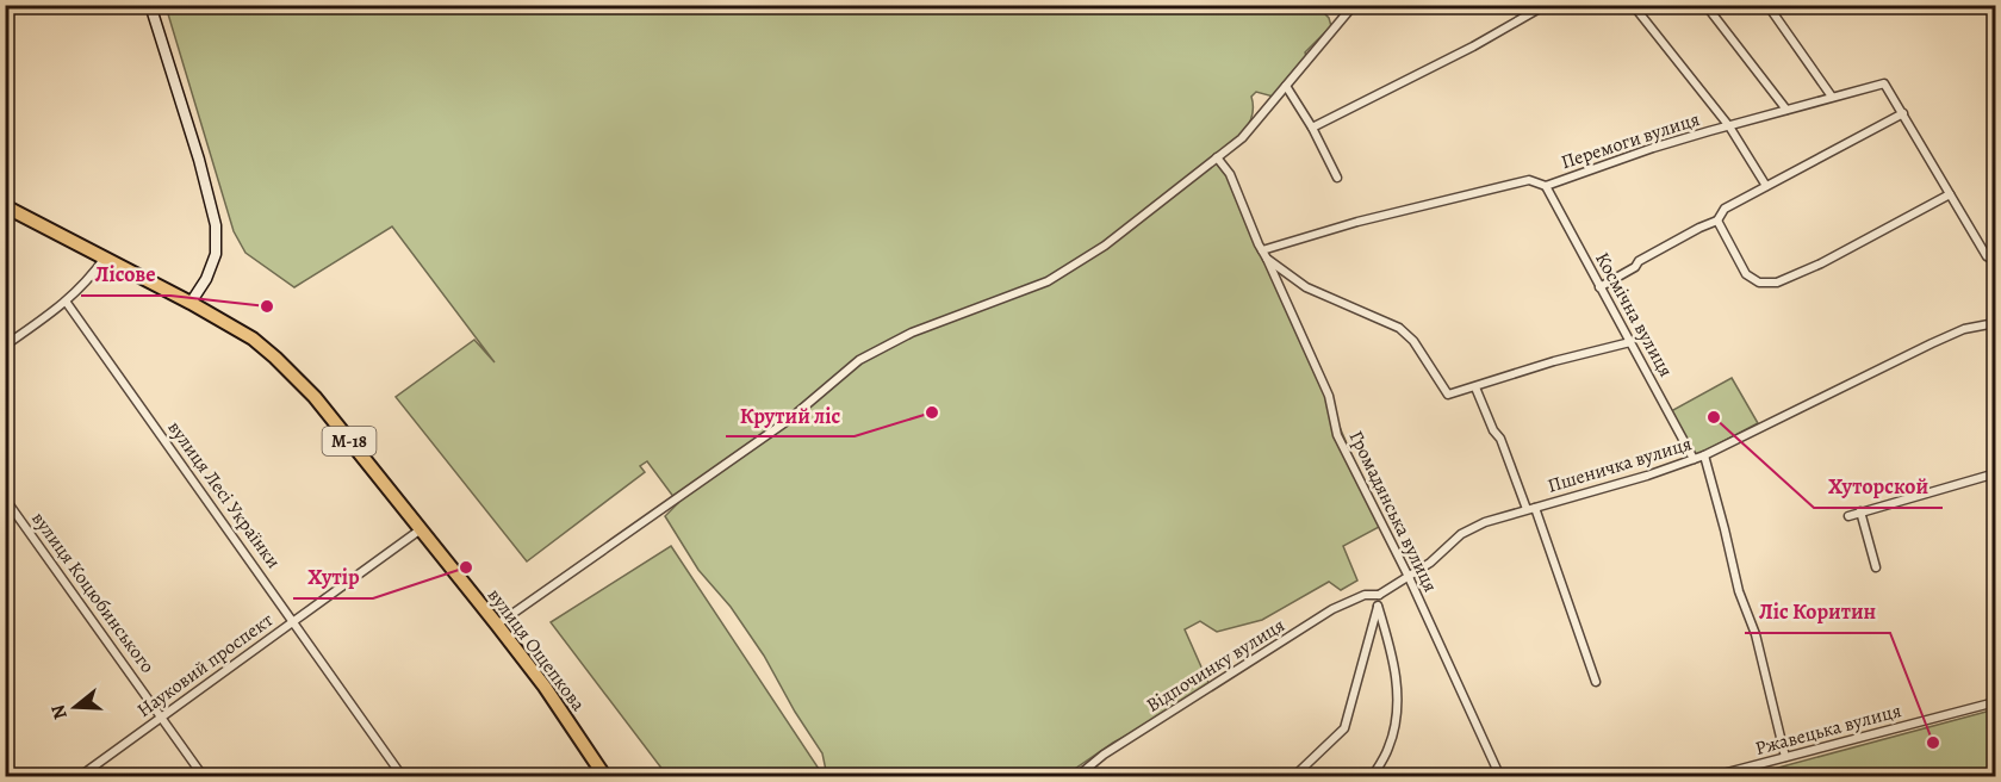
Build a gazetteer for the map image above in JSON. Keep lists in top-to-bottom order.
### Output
{
  "streets": {
    "highway": ["М-18", "вулиця Ощепкова"],
    "street": [
      "Перемоги вулиця",
      "Космічна вулиця",
      "Пшеничка вулиця",
      "вулиця Лесі Українки",
      "Громадянська вулиця",
      "вулиця Коцюбинського",
      "Науковий проспект",
      "Відпочинку вулиця",
      "Ржавецька вулиця"
    ]
  },
  "crossings": [
    ["Перемоги вулиця", "Космічна вулиця"],
    ["Перемоги вулиця", "Громадянська вулиця"],
    ["Космічна вулиця", "Пшеничка вулиця"],
    ["Пшеничка вулиця", "Громадянська вулиця"],
    ["Пшеничка вулиця", "Відпочинку вулиця"],
    ["вулиця Лесі Українки", "Науковий проспект"],
    ["вулиця Коцюбинського", "Науковий проспект"],
    ["вулиця Ощепкова", "Науковий проспект"]
  ],
  "places": [
    "Лісове",
    "Крутий ліс",
    "Хуторской",
    "Хутір",
    "Ліс Коритин"
  ],
  "north": "left"
}
